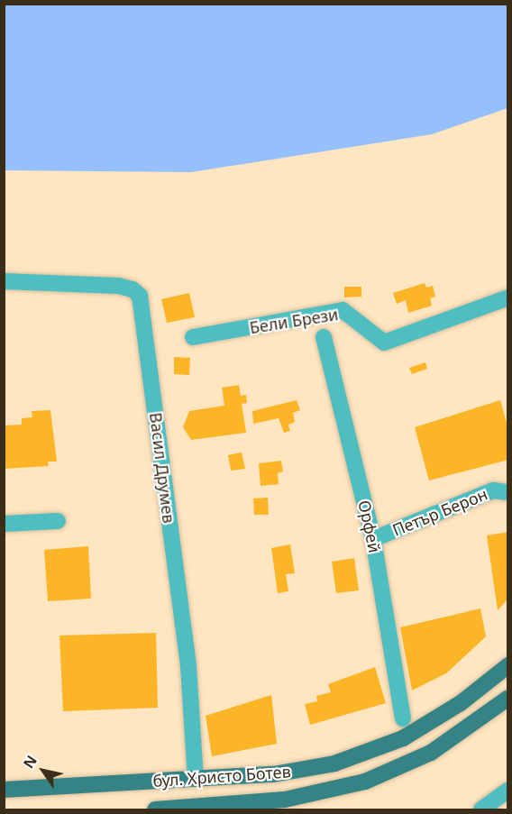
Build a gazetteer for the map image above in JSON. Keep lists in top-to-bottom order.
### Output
{
  "streets": {
    "main road": ["бул. Христо Ботев"],
    "street": [
      "Бели Брези",
      "Васил Друмев",
      "Петър Берон",
      "Орфей"
    ]
  },
  "crossings": [
    ["Васил Друмев", "бул. Христо Ботев"],
    ["Петър Берон", "Орфей"]
  ],
  "north": "top left"
}
